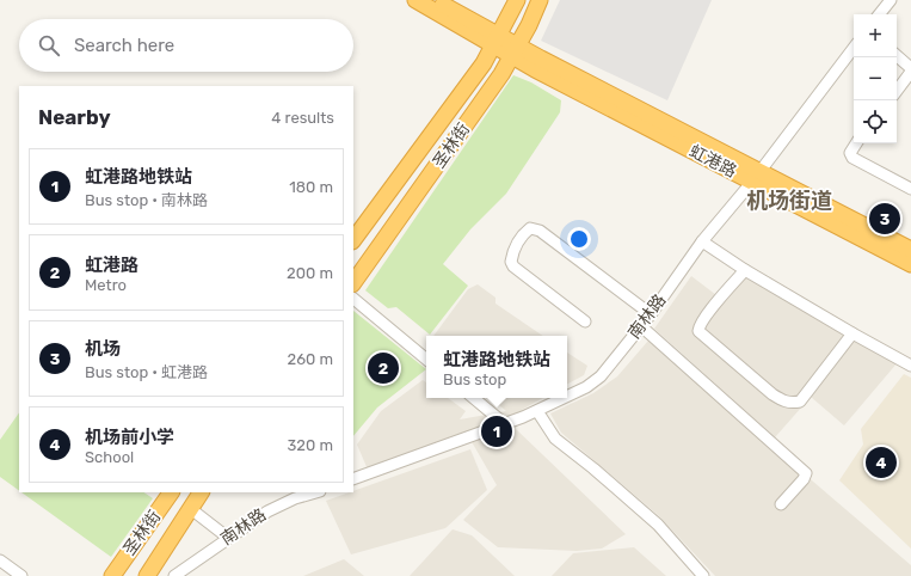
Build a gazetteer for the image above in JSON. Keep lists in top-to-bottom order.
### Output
{
  "streets": {
    "highway": ["圣林街", "虹港路"],
    "street": ["南林路"]
  },
  "crossings": [
    ["圣林街", "虹港路"],
    ["虹港路", "南林路"]
  ],
  "districts": ["机场街道"],
  "page": {
    "map_buttons": ["+", "−"],
    "search": "Search here",
    "heading": ["Nearby", "4 results"],
    "list": [
      {
        "mark": "1",
        "name": "虹港路地铁站",
        "note": "Bus stop · 南林路",
        "value": "180 m"
      },
      {
        "mark": "2",
        "name": "虹港路",
        "note": "Metro",
        "value": "200 m"
      },
      {
        "mark": "3",
        "name": "机场",
        "note": "Bus stop · 虹港路",
        "value": "260 m"
      },
      {
        "mark": "4",
        "name": "机场前小学",
        "note": "School",
        "value": "320 m"
      }
    ],
    "pins": [
      "3",
      "2",
      "1",
      "4"
    ],
    "popup": ["虹港路地铁站", "Bus stop"]
  }
}
